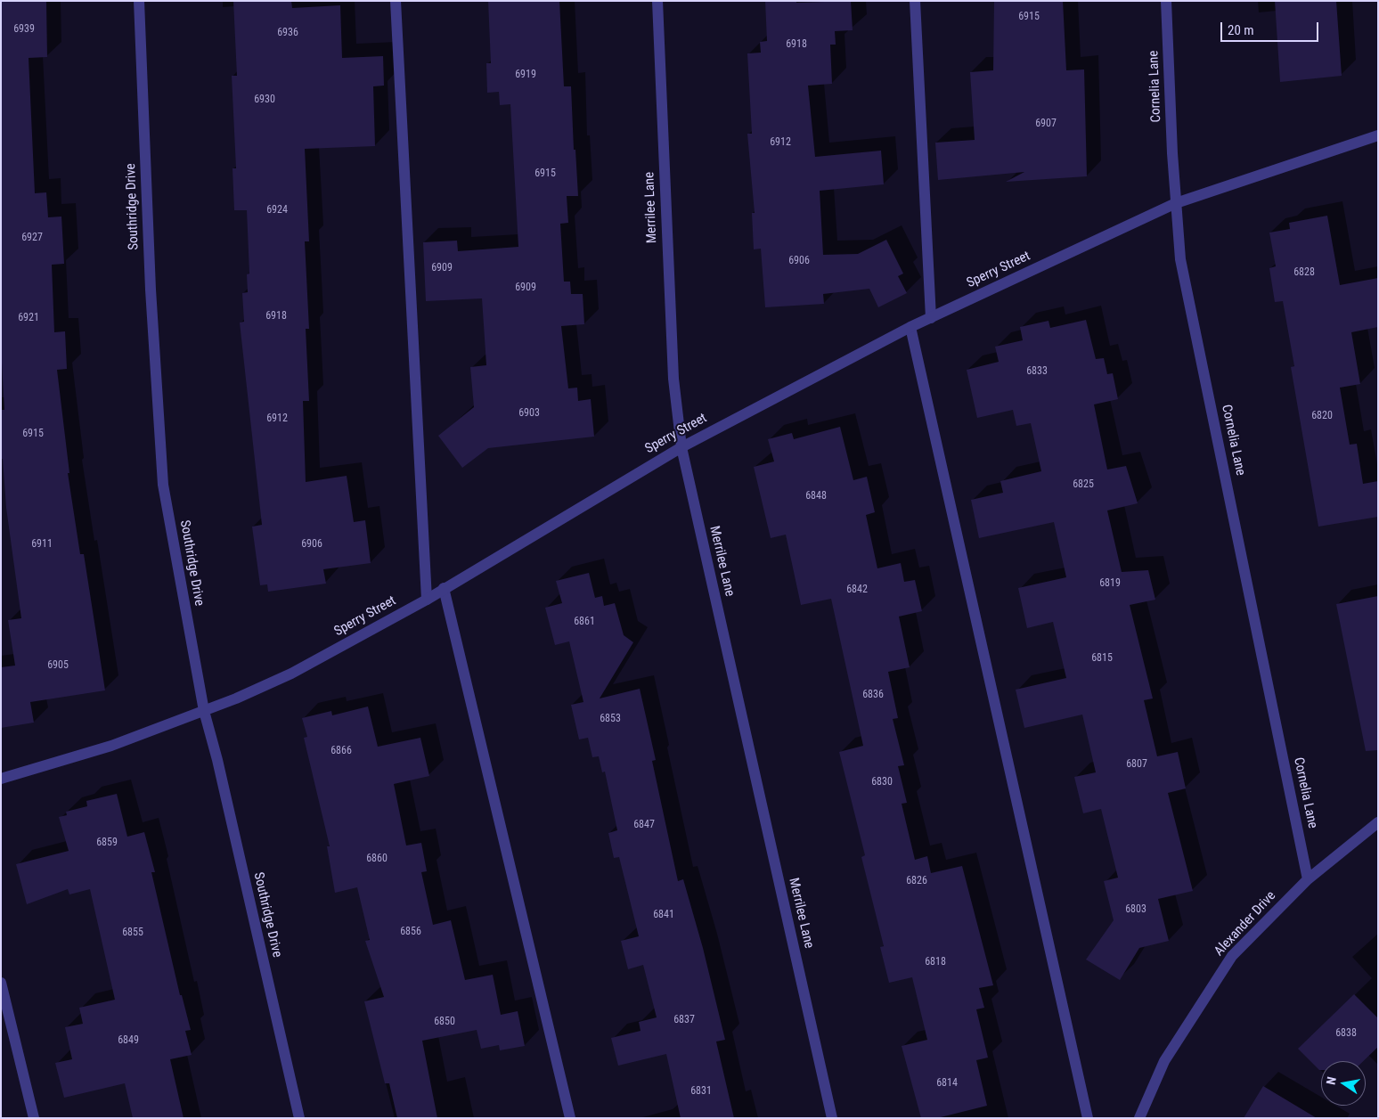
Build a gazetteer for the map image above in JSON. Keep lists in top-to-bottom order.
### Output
{
  "streets": {
    "street": [
      "Cornelia Lane",
      "Southridge Drive",
      "Merrilee Lane",
      "Sperry Street",
      "Alexander Drive"
    ]
  },
  "crossings": [
    ["Cornelia Lane", "Sperry Street"],
    ["Cornelia Lane", "Alexander Drive"],
    ["Southridge Drive", "Sperry Street"],
    ["Merrilee Lane", "Sperry Street"]
  ],
  "house_numbers": [
    "6915",
    "6939",
    "6936",
    "6918",
    "6919",
    "6930",
    "6907",
    "6912",
    "6915",
    "6924",
    "6927",
    "6906",
    "6909",
    "6828",
    "6909",
    "6918",
    "6921",
    "6833",
    "6903",
    "6820",
    "6912",
    "6915",
    "6825",
    "6848",
    "6911",
    "6906",
    "6819",
    "6842",
    "6861",
    "6815",
    "6905",
    "6836",
    "6853",
    "6866",
    "6807",
    "6830",
    "6847",
    "6859",
    "6860",
    "6826",
    "6803",
    "6841",
    "6856",
    "6855",
    "6818",
    "6837",
    "6850",
    "6838",
    "6849",
    "6814",
    "6831"
  ],
  "scale_bar": "20 m",
  "north": "left"
}
